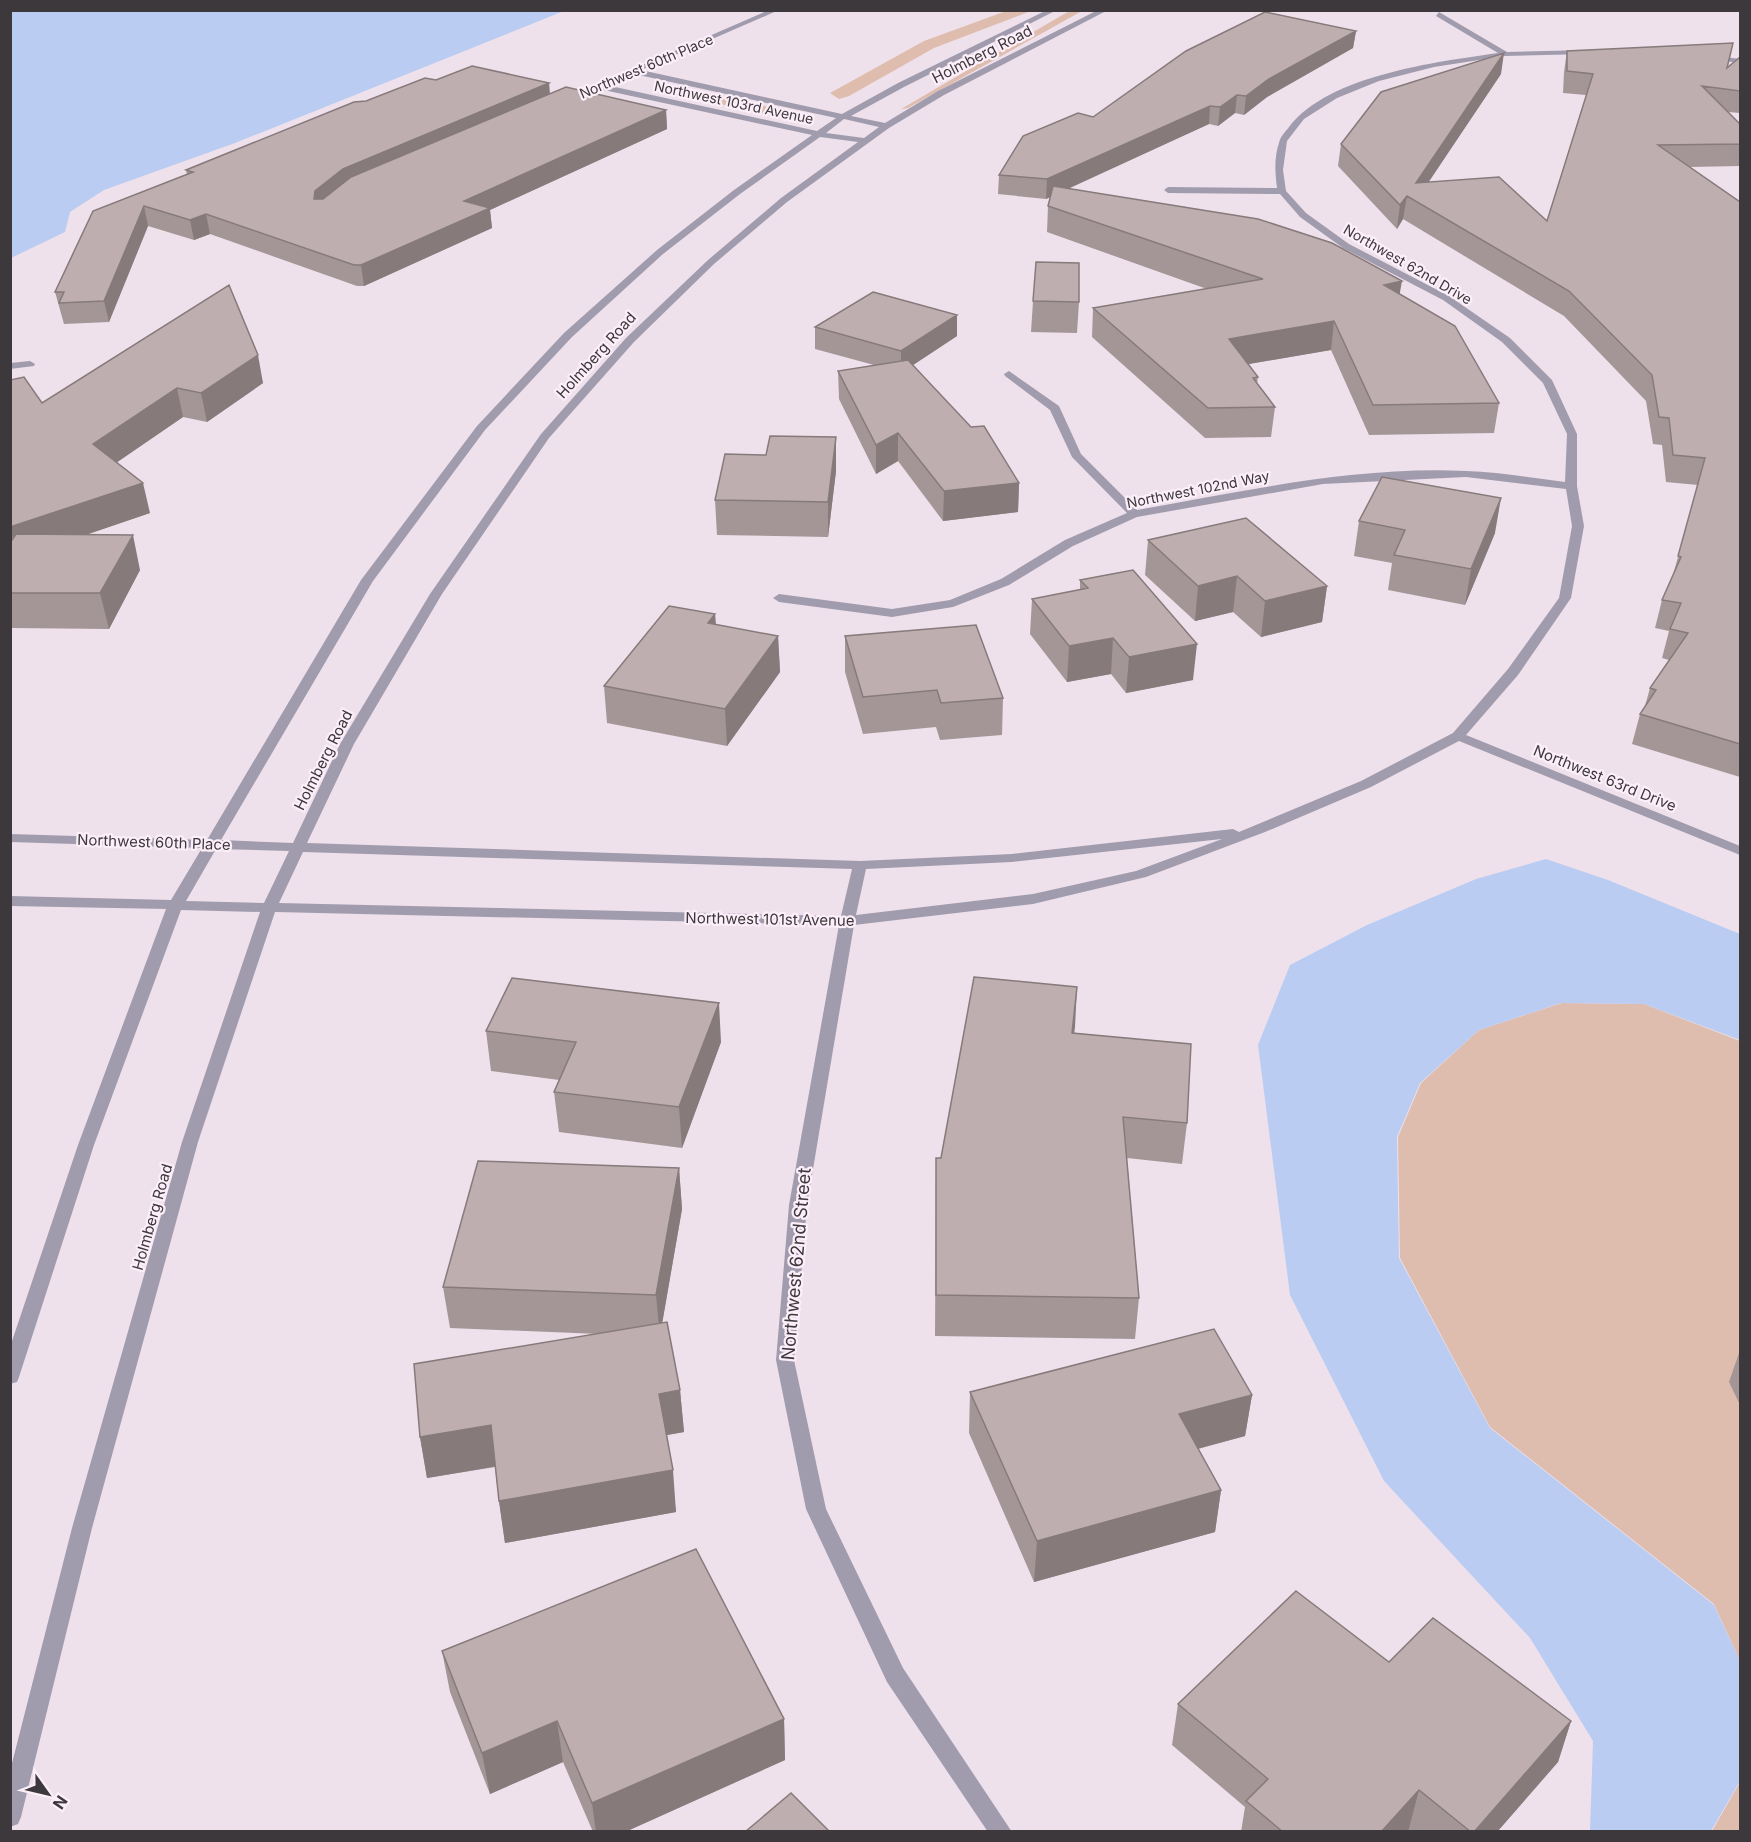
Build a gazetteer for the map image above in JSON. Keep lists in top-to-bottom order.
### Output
{
  "streets": {
    "street": [
      "Holmberg Road",
      "Northwest 60th Place",
      "Northwest 103rd Avenue",
      "Northwest 62nd Drive",
      "Northwest 102nd Way",
      "Northwest 63rd Drive",
      "Northwest 101st Avenue",
      "Northwest 62nd Street"
    ]
  },
  "crossings": [
    ["Holmberg Road", "Northwest 60th Place"],
    ["Holmberg Road", "Northwest 103rd Avenue"],
    ["Holmberg Road", "Northwest 101st Avenue"],
    ["Northwest 60th Place", "Northwest 103rd Avenue"],
    ["Northwest 60th Place", "Northwest 101st Avenue"],
    ["Northwest 62nd Drive", "Northwest 102nd Way"],
    ["Northwest 62nd Drive", "Northwest 101st Avenue"],
    ["Northwest 102nd Way", "Northwest 101st Avenue"],
    ["Northwest 63rd Drive", "Northwest 101st Avenue"],
    ["Northwest 101st Avenue", "Northwest 62nd Street"]
  ],
  "north": "bottom right"
}
